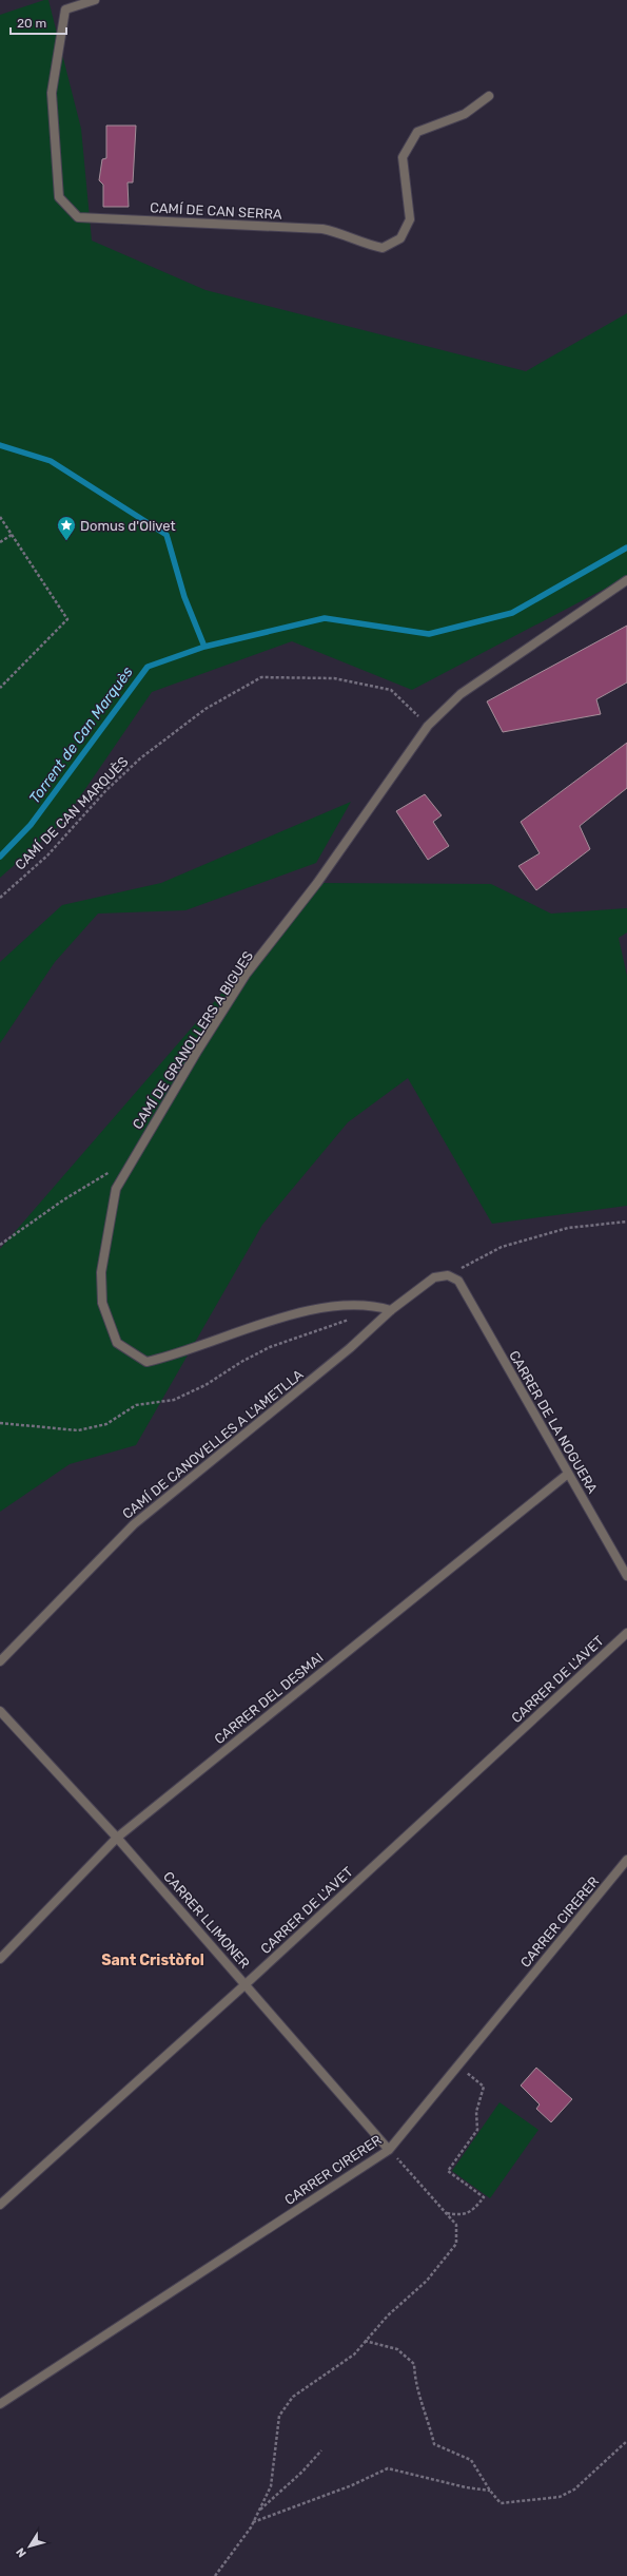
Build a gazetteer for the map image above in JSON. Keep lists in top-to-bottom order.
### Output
{
  "streets": {
    "street": [
      "CAMÍ DE CAN SERRA",
      "CAMÍ DE GRANOLLERS A BIGUES",
      "CARRER DE LA NOGUERA",
      "CAMÍ DE CANOVELLES A L'AMETLLA",
      "CARRER DE L'AVET",
      "CARRER DEL DESMAI",
      "CARRER LLIMONER",
      "CARRER CIRERER"
    ],
    "path": ["CAMÍ DE CAN MARQUÈS"]
  },
  "crossings": [
    ["CAMÍ DE CAN MARQUÈS", "CAMÍ DE GRANOLLERS A BIGUES"],
    ["CAMÍ DE GRANOLLERS A BIGUES", "CAMÍ DE CANOVELLES A L'AMETLLA"],
    ["CARRER DE LA NOGUERA", "CAMÍ DE CANOVELLES A L'AMETLLA"],
    ["CARRER DE LA NOGUERA", "CARRER DEL DESMAI"],
    ["CARRER DE L'AVET", "CARRER LLIMONER"],
    ["CARRER DEL DESMAI", "CARRER LLIMONER"],
    ["CARRER LLIMONER", "CARRER CIRERER"]
  ],
  "districts": ["Sant Cristòfol"],
  "water": ["Torrent de Can Marquès"],
  "places": {
    "place": ["Domus d'Olivet"]
  },
  "scale_bar": "20 m",
  "north": "bottom left"
}
